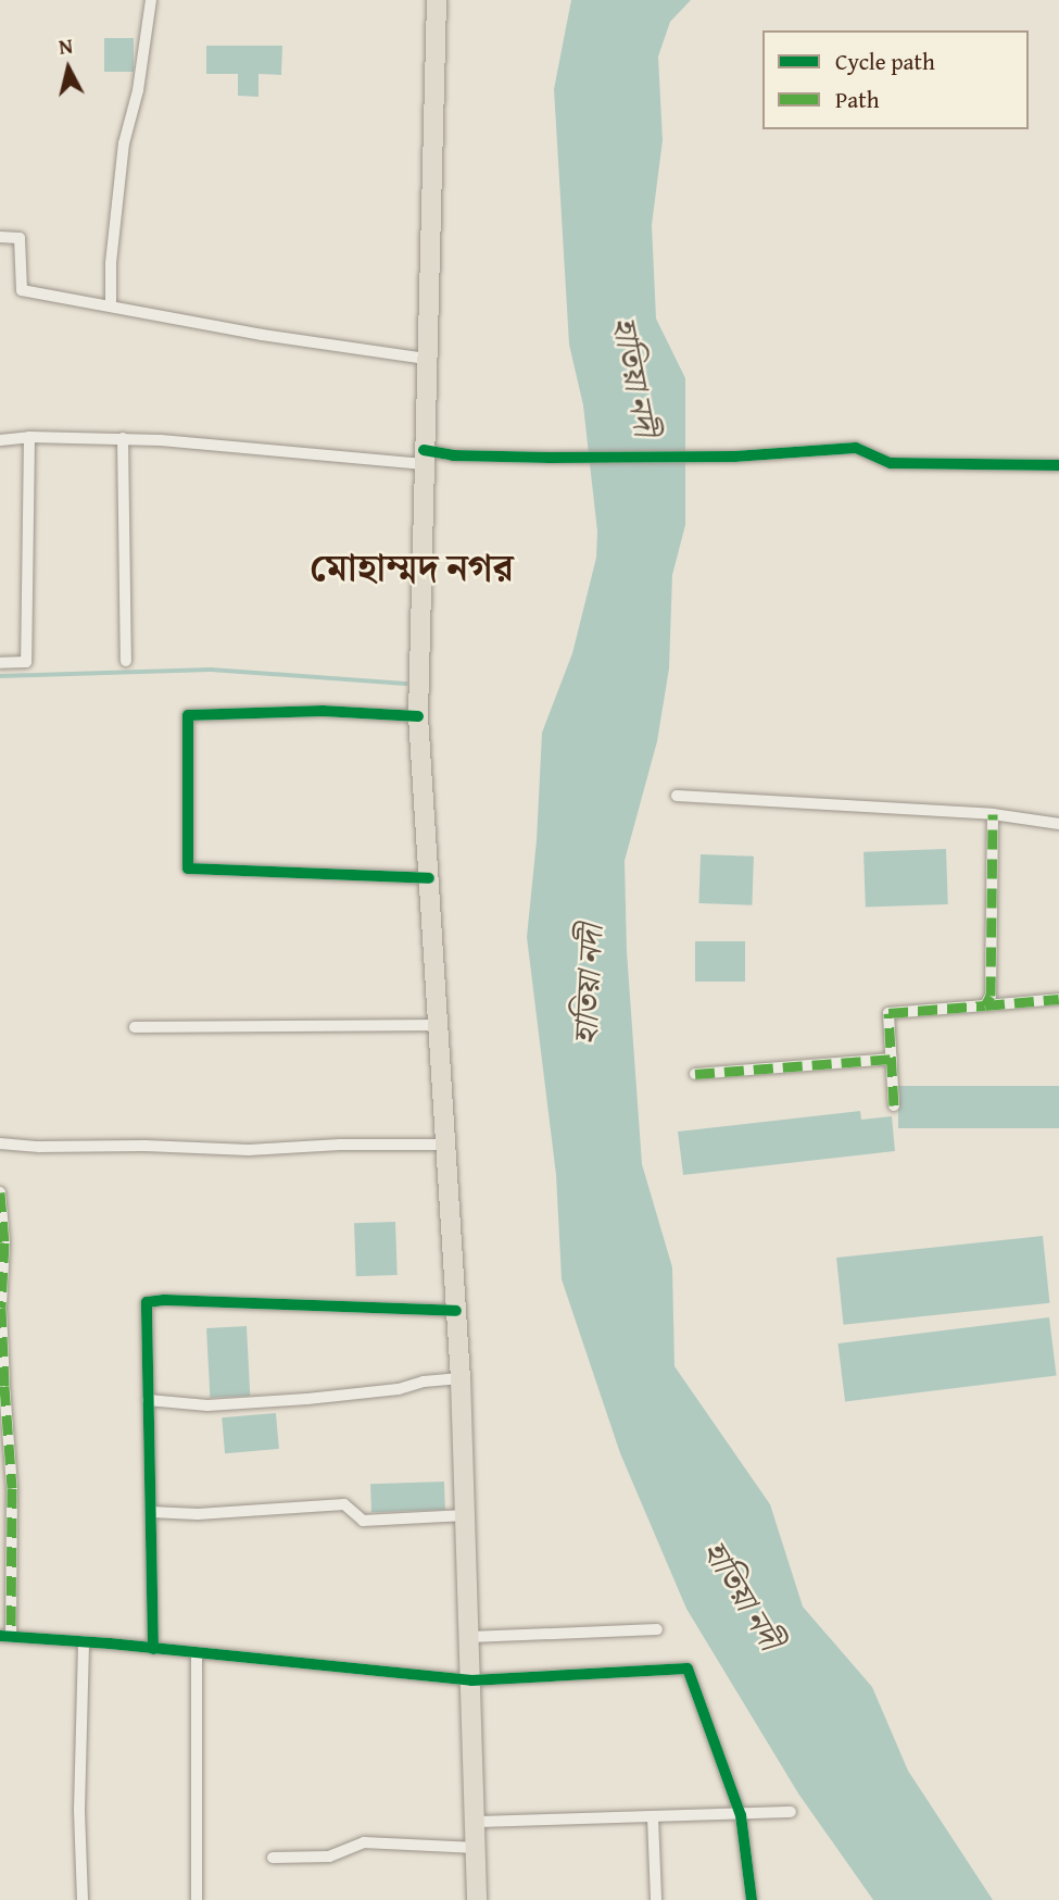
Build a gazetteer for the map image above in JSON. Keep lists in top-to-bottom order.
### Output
{
  "districts": ["মোহাম্মদ নগর"],
  "water": ["হাতিয়া নদী"],
  "legend": ["Cycle path", "Path"],
  "north": "top"
}
